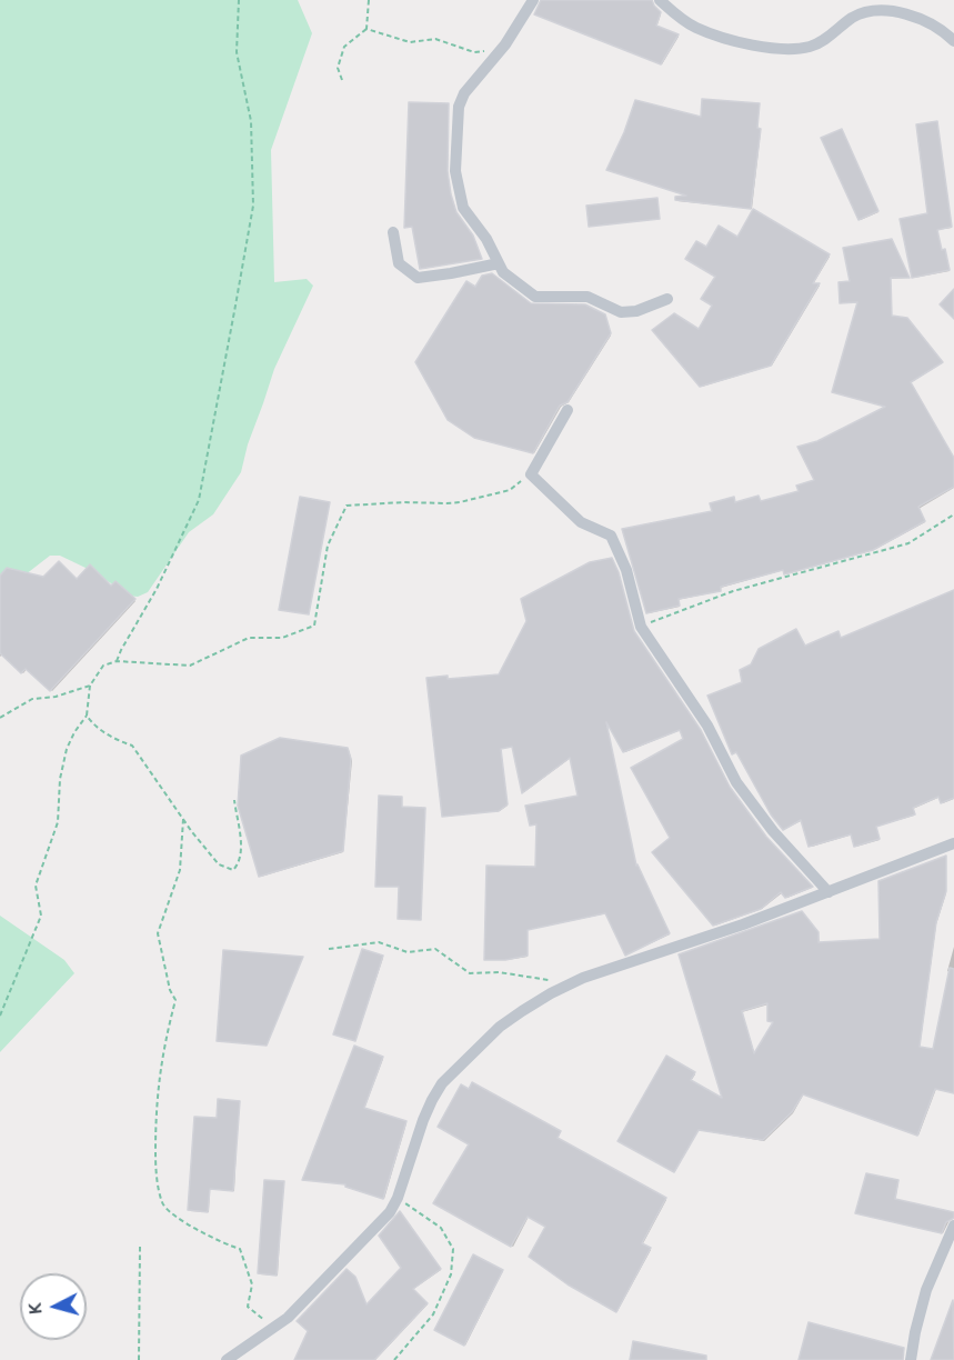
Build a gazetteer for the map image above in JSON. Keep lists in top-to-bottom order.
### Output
{
  "north": "left"
}
